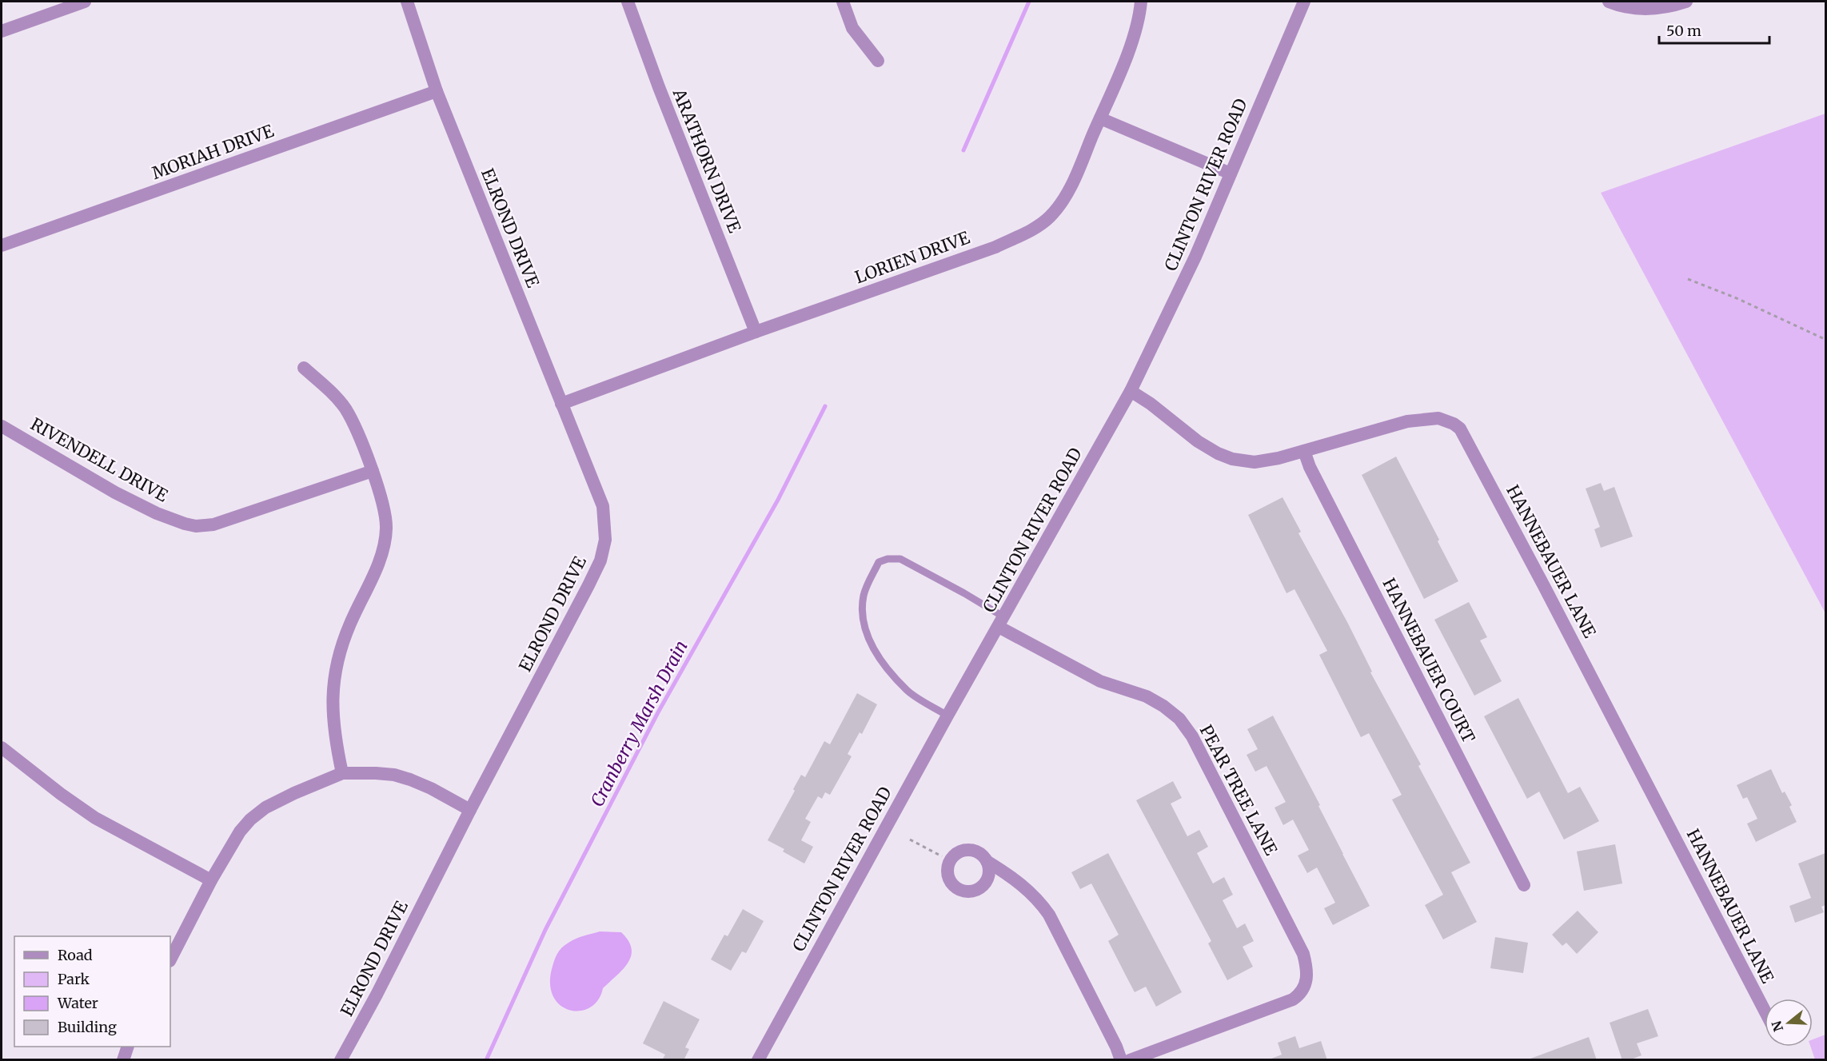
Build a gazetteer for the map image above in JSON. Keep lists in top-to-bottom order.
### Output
{
  "streets": {
    "street": [
      "MORIAH DRIVE",
      "ARATHORN DRIVE",
      "CLINTON RIVER ROAD",
      "ELROND DRIVE",
      "LORIEN DRIVE",
      "RIVENDELL DRIVE",
      "HANNEBAUER LANE",
      "HANNEBAUER COURT",
      "PEAR TREE LANE"
    ]
  },
  "crossings": [
    ["MORIAH DRIVE", "ELROND DRIVE"],
    ["ARATHORN DRIVE", "LORIEN DRIVE"],
    ["CLINTON RIVER ROAD", "HANNEBAUER LANE"],
    ["CLINTON RIVER ROAD", "PEAR TREE LANE"],
    ["ELROND DRIVE", "LORIEN DRIVE"],
    ["HANNEBAUER LANE", "HANNEBAUER COURT"]
  ],
  "water": ["Cranberry Marsh Drain"],
  "legend": [
    "Road",
    "Park",
    "Water",
    "Building"
  ],
  "scale_bar": "50 m",
  "north": "left"
}
